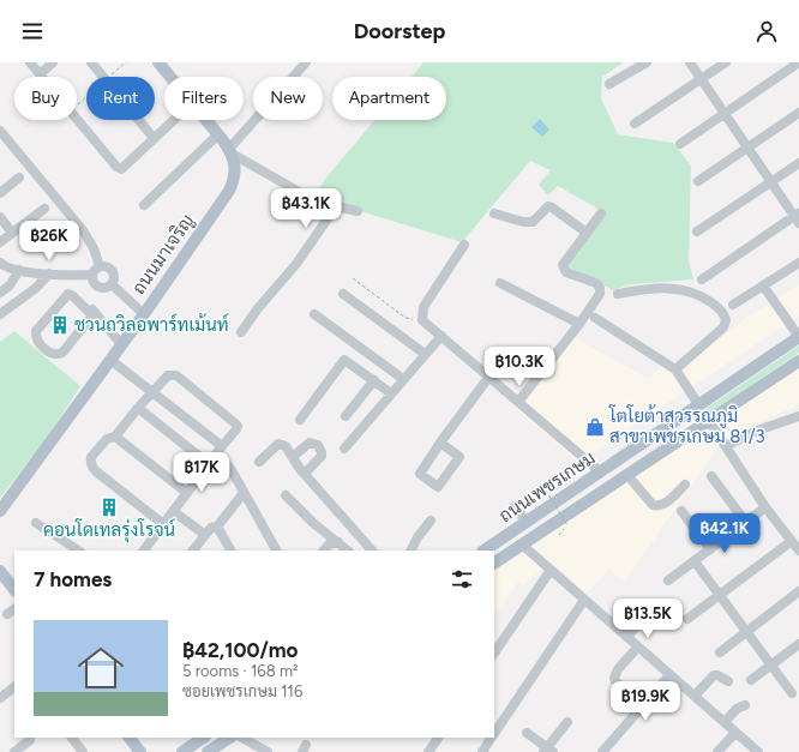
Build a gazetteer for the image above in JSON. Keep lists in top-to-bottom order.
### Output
{
  "streets": {
    "main road": ["ถนนมาเจริญ", "ถนนเพชรเกษม"]
  },
  "places": {
    "building": ["ชวนถวิลอพาร์ทเม้นท์", "คอนโดเทลรุ่งโรจน์"],
    "shop": ["โตโยต้าสุวรรณภูมิ สาขาเพชรเกษม 81/3"]
  },
  "page": {
    "header": "Doorstep",
    "chip": [
      "Buy",
      "Rent",
      "Filters",
      "New",
      "Apartment"
    ],
    "price": [
      "฿43.1K",
      "฿26K",
      "฿10.3K",
      "฿17K",
      "฿42.1K",
      "฿13.5K",
      "฿19.9K"
    ],
    "heading": "7 homes",
    "list": [
      {
        "name": "฿42,100/mo",
        "note": "5 rooms · 168 m² · ซอยเพชรเกษม 116"
      }
    ]
  }
}
